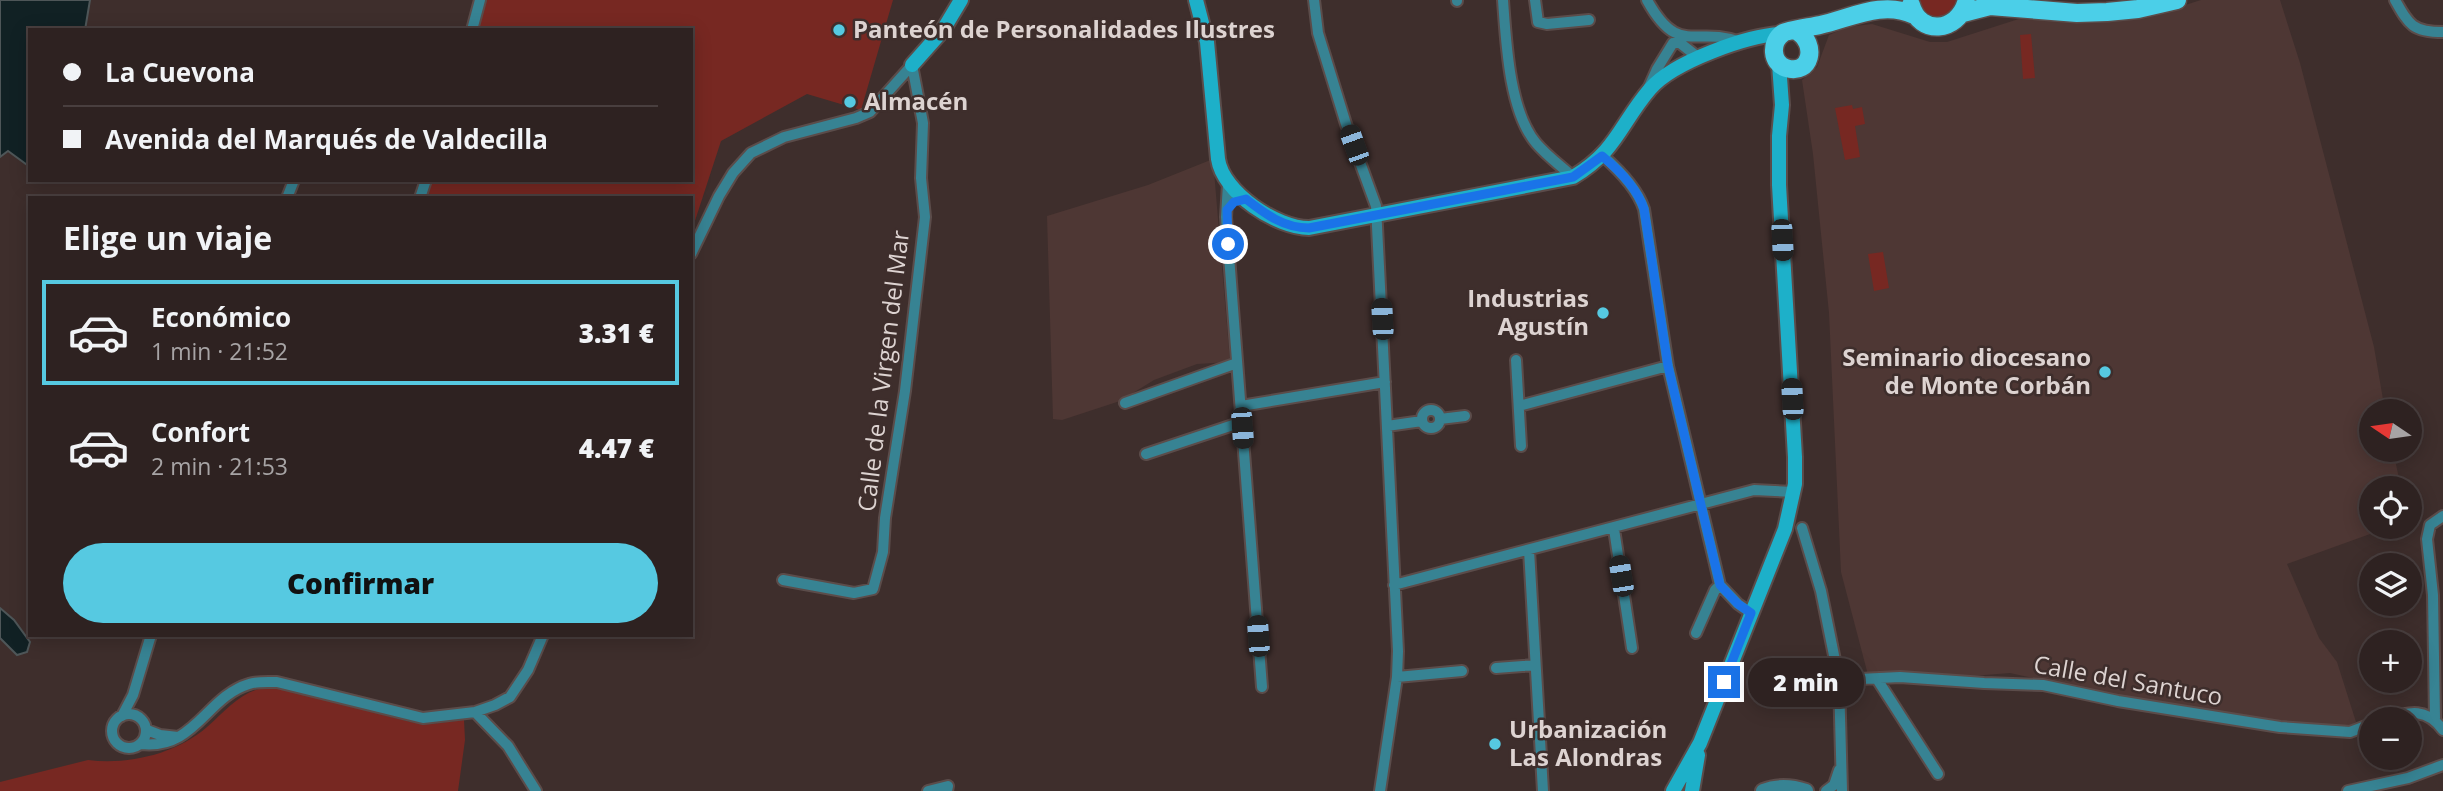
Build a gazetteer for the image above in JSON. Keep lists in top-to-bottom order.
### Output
{
  "streets": {
    "street": ["Calle de la Virgen del Mar", "Calle del Santuco"]
  },
  "places": [
    "Panteón de Personalidades Ilustres",
    "Almacén",
    "Industrias Agustín",
    "Seminario diocesano de Monte Corbán",
    "Urbanización Las Alondras"
  ],
  "north": "left",
  "page": {
    "banner": ["La Cuevona", "Avenida del Marqués de Valdecilla"],
    "heading": "Elige un viaje",
    "list": [
      {
        "name": "Económico",
        "note": "1 min · 21:52",
        "value": "3.31 €"
      },
      {
        "name": "Confort",
        "note": "2 min · 21:53",
        "value": "4.47 €"
      }
    ],
    "map_buttons": ["+", "−"],
    "buttons": "Confirmar",
    "bubble": "2 min"
  }
}
